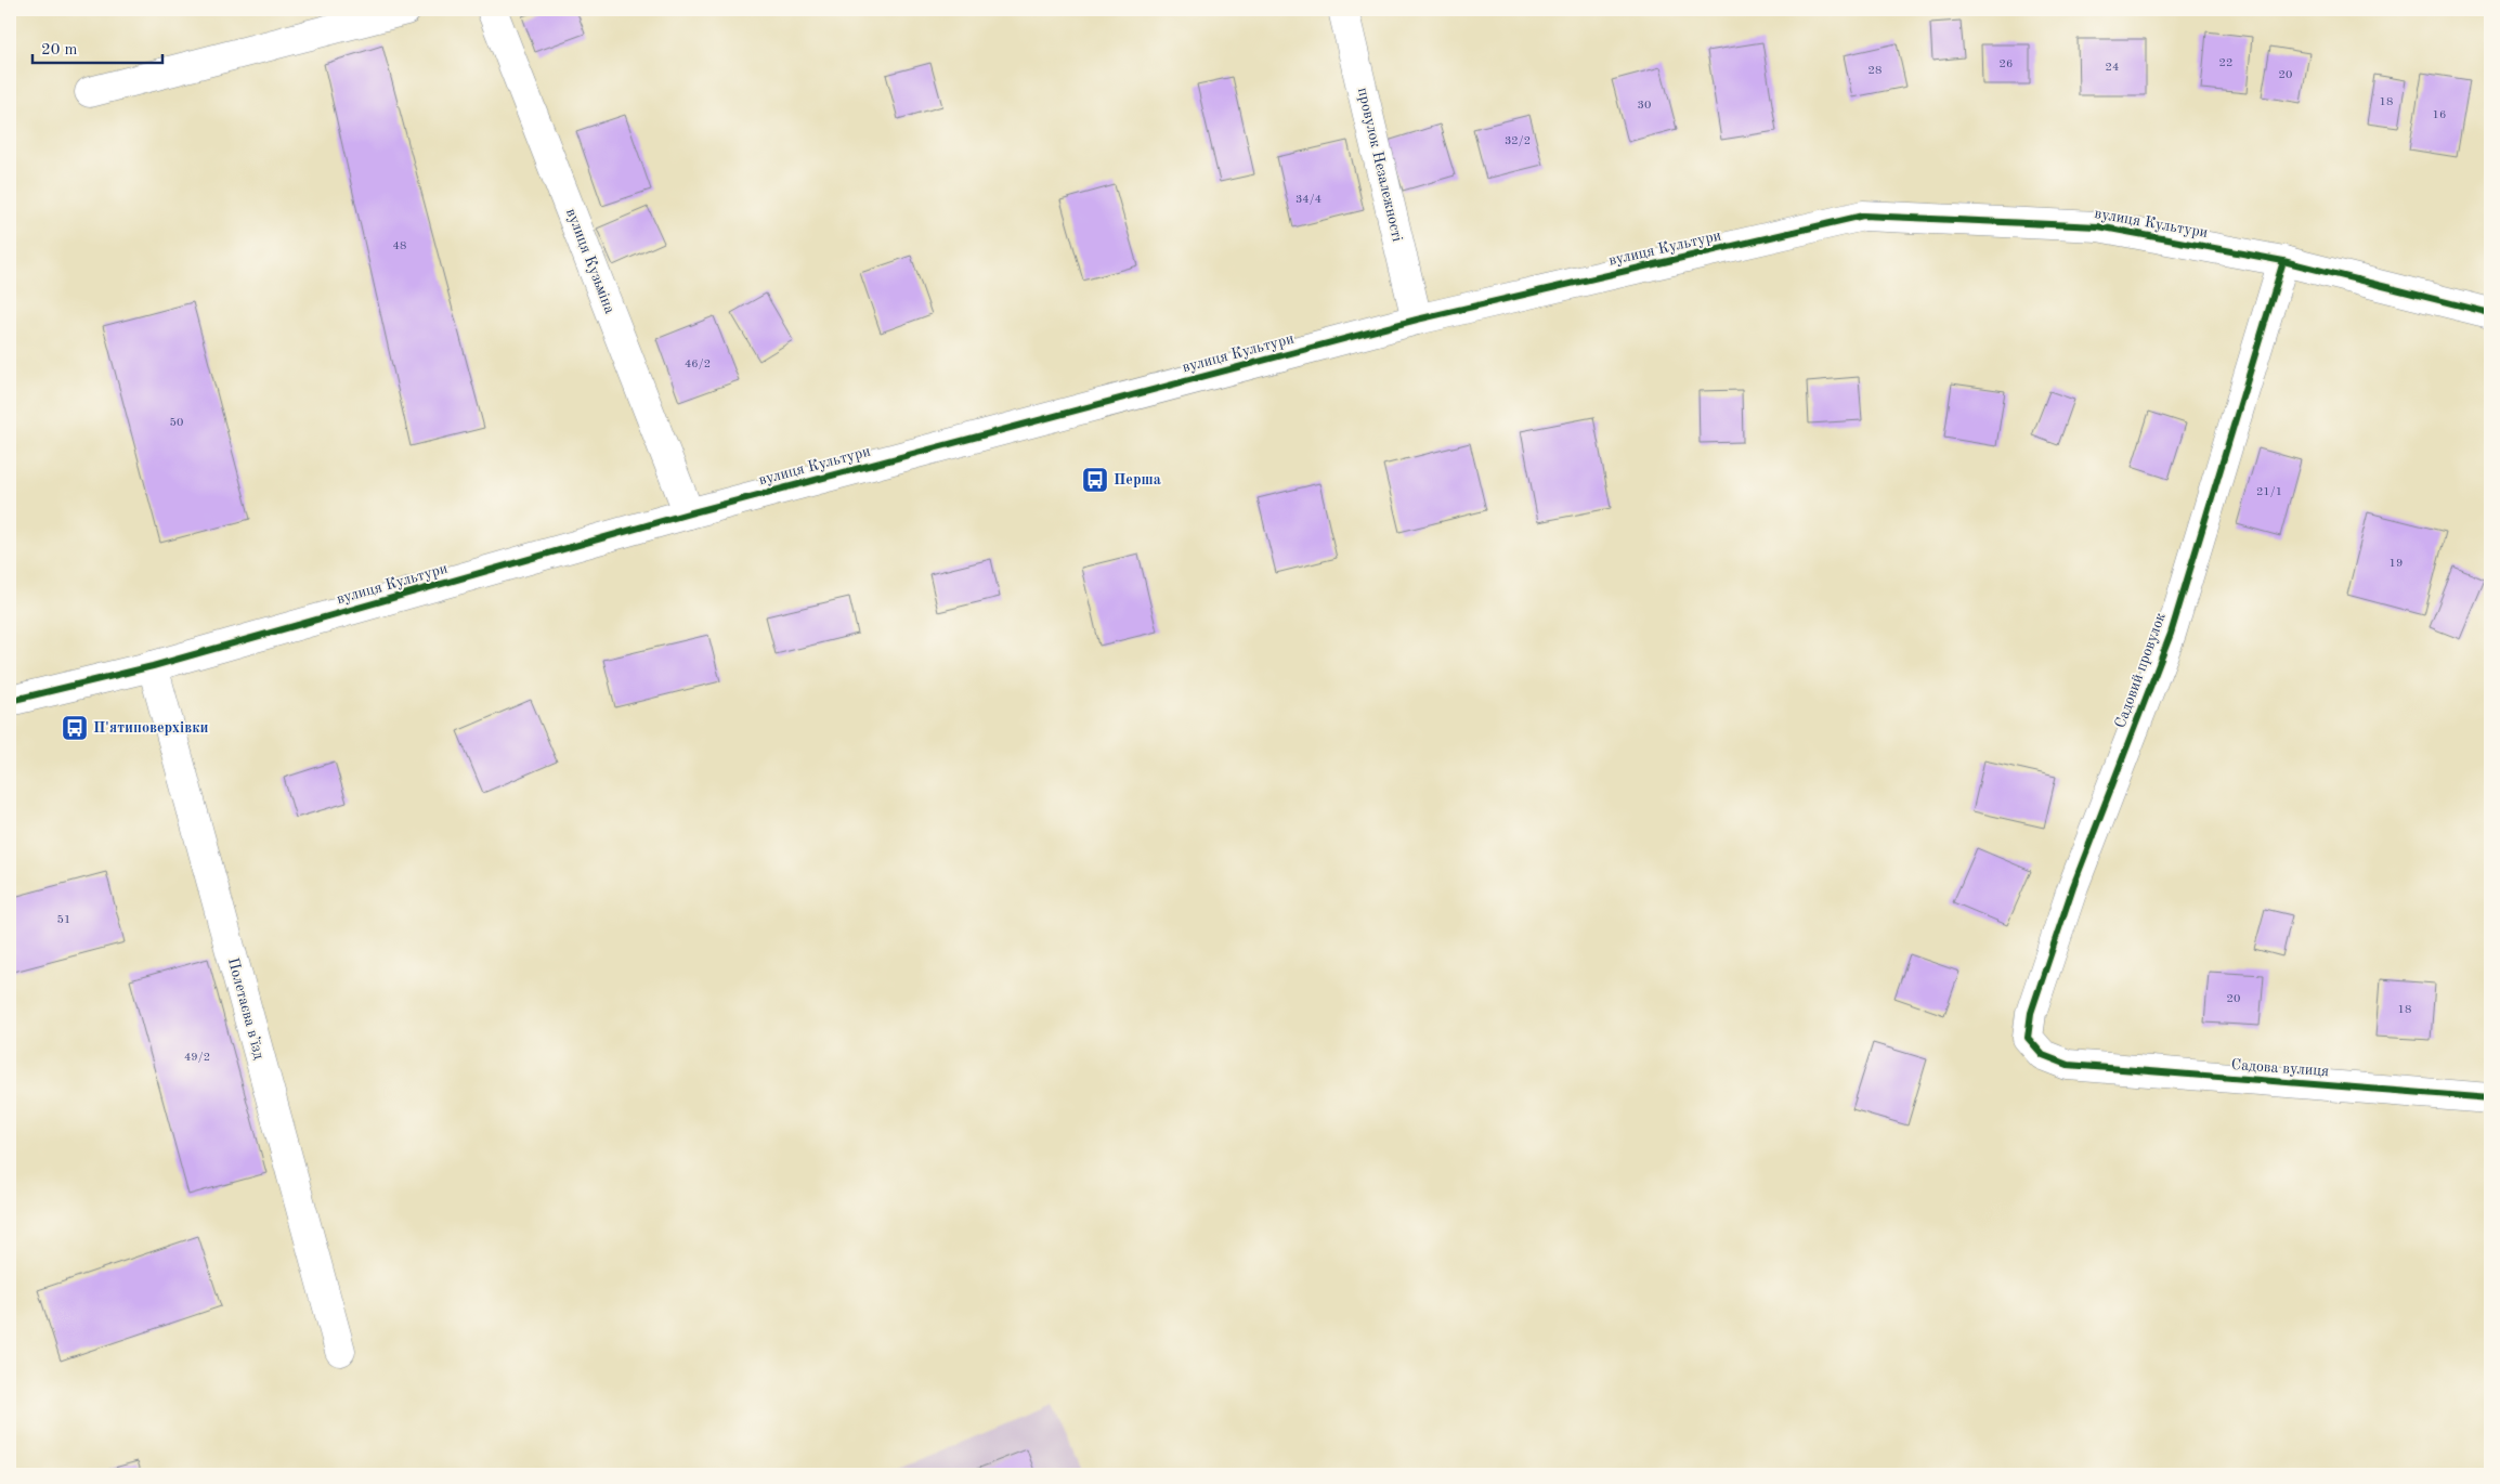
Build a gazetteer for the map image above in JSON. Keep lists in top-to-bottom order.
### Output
{
  "streets": {
    "street": [
      "провулок Незалежності",
      "вулиця Культури",
      "вулиця Кузьміна",
      "Садовий провулок",
      "Полетаєва в’їзд",
      "Садова вулиця"
    ]
  },
  "crossings": [
    ["провулок Незалежності", "вулиця Культури"],
    ["вулиця Культури", "вулиця Кузьміна"],
    ["вулиця Культури", "Садовий провулок"],
    ["вулиця Культури", "Полетаєва в’їзд"],
    ["Садовий провулок", "Садова вулиця"]
  ],
  "places": {
    "bus stop": ["Перша", "П'ятиповерхівки"]
  },
  "house_numbers": [
    "22",
    "26",
    "24",
    "28",
    "20",
    "18",
    "30",
    "16",
    "32/2",
    "34/4",
    "48",
    "46/2",
    "50",
    "21/1",
    "19",
    "51",
    "20",
    "18",
    "49/2"
  ],
  "scale_bar": "20 m"
}
